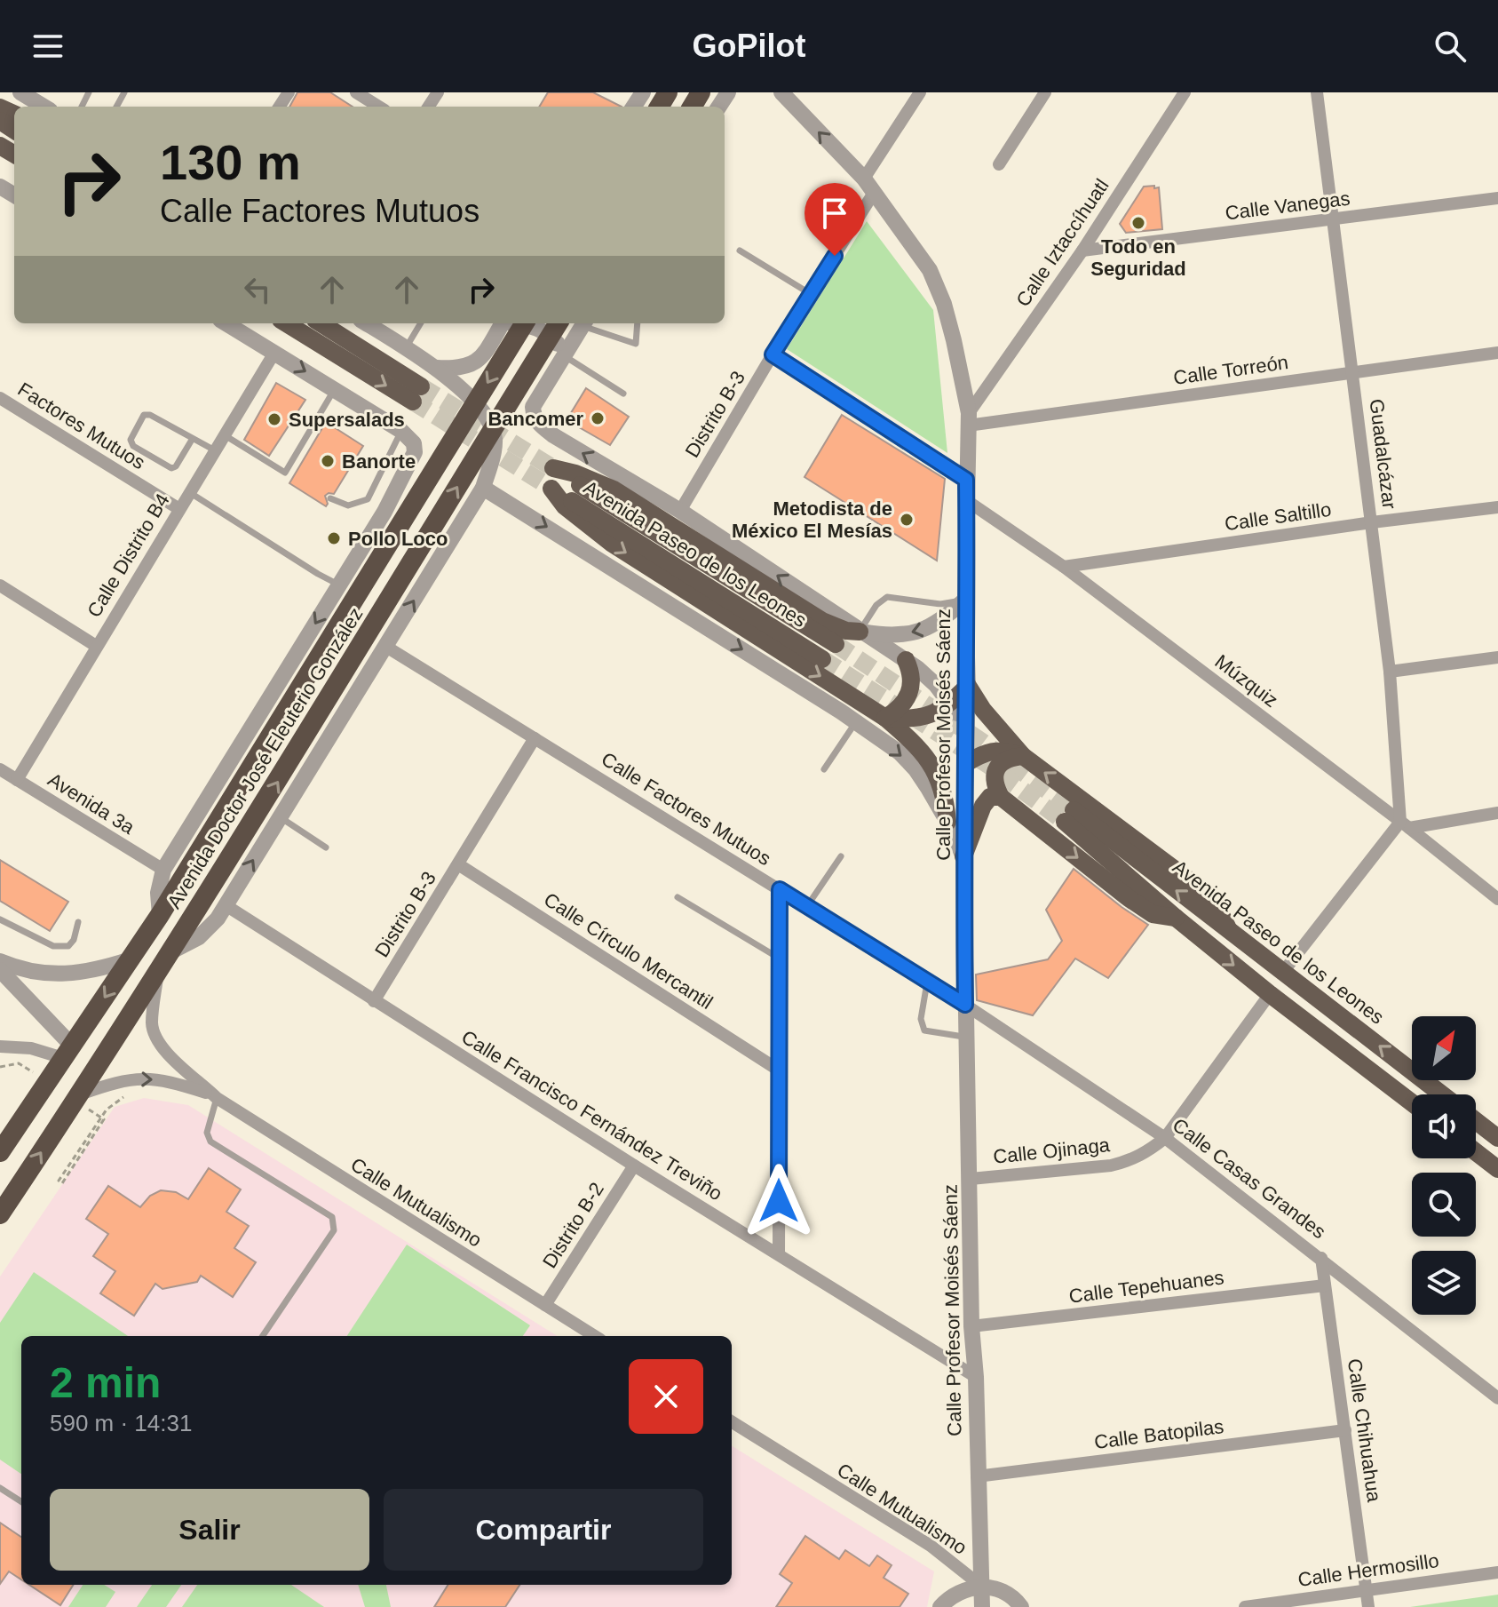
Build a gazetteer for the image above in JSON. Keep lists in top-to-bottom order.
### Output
{
  "streets": {
    "highway": ["Avenida Doctor José Eleuterio González"],
    "main road": ["Avenida Paseo de los Leones"],
    "street": [
      "Calle Vanegas",
      "Calle Iztaccíhuatl",
      "Calle Torreón",
      "Distrito B-3",
      "Factores Mutuos",
      "Guadalcázar",
      "Calle Saltillo",
      "Calle Distrito B4",
      "Múzquiz",
      "Calle Profesor Moisés Sáenz",
      "Avenida 3a",
      "Calle Factores Mutuos",
      "Calle Círculo Mercantil",
      "Calle Francisco Fernández Treviño",
      "Calle Ojinaga",
      "Calle Casas Grandes",
      "Calle Mutualismo",
      "Distrito B-2",
      "Calle Tepehuanes",
      "Calle Chihuahua",
      "Calle Batopilas",
      "Calle Hermosillo"
    ]
  },
  "crossings": [
    ["Calle Vanegas", "Calle Iztaccíhuatl"],
    ["Calle Vanegas", "Guadalcázar"],
    ["Calle Iztaccíhuatl", "Calle Torreón"],
    ["Calle Iztaccíhuatl", "Calle Profesor Moisés Sáenz"],
    ["Calle Torreón", "Guadalcázar"],
    ["Calle Torreón", "Calle Profesor Moisés Sáenz"],
    ["Distrito B-3", "Calle Profesor Moisés Sáenz"],
    ["Distrito B-3", "Calle Factores Mutuos"],
    ["Distrito B-3", "Calle Círculo Mercantil"],
    ["Distrito B-3", "Calle Francisco Fernández Treviño"],
    ["Factores Mutuos", "Calle Distrito B4"],
    ["Guadalcázar", "Calle Saltillo"],
    ["Guadalcázar", "Múzquiz"],
    ["Calle Saltillo", "Múzquiz"],
    ["Avenida Paseo de los Leones", "Calle Ojinaga"],
    ["Calle Distrito B4", "Avenida 3a"],
    ["Múzquiz", "Calle Profesor Moisés Sáenz"],
    ["Calle Profesor Moisés Sáenz", "Calle Factores Mutuos"],
    ["Calle Profesor Moisés Sáenz", "Calle Francisco Fernández Treviño"],
    ["Calle Profesor Moisés Sáenz", "Calle Ojinaga"],
    ["Calle Profesor Moisés Sáenz", "Calle Casas Grandes"],
    ["Calle Profesor Moisés Sáenz", "Calle Mutualismo"],
    ["Calle Profesor Moisés Sáenz", "Calle Tepehuanes"],
    ["Calle Profesor Moisés Sáenz", "Calle Batopilas"],
    ["Avenida Doctor José Eleuterio González", "Calle Mutualismo"],
    ["Calle Factores Mutuos", "Calle Casas Grandes"],
    ["Calle Francisco Fernández Treviño", "Distrito B-2"],
    ["Calle Ojinaga", "Calle Casas Grandes"],
    ["Calle Casas Grandes", "Calle Chihuahua"],
    ["Calle Mutualismo", "Distrito B-2"],
    ["Calle Tepehuanes", "Calle Chihuahua"],
    ["Calle Chihuahua", "Calle Batopilas"],
    ["Calle Chihuahua", "Calle Hermosillo"]
  ],
  "places": [
    "Todo en Seguridad",
    "Bancomer",
    "Supersalads",
    "Banorte",
    "Metodista de México El Mesías",
    "Pollo Loco"
  ],
  "north": "top right",
  "page": {
    "header": "GoPilot",
    "turn": ["130 m", "Calle Factores Mutuos"],
    "heading": ["2 min", "590 m · 14:31"],
    "buttons": ["Salir", "Compartir"]
  }
}
